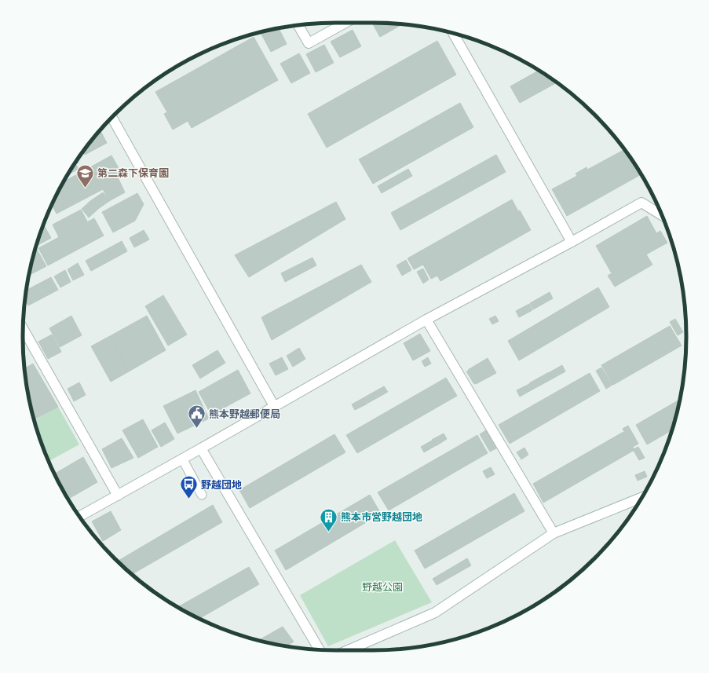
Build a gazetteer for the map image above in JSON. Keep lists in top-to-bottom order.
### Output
{
  "parks": ["野越公園"],
  "places": {
    "school or university": ["第二森下保育園"],
    "public building": ["熊本野越郵便局"],
    "bus stop": ["野越団地"],
    "building": ["熊本市営野越団地"]
  }
}
